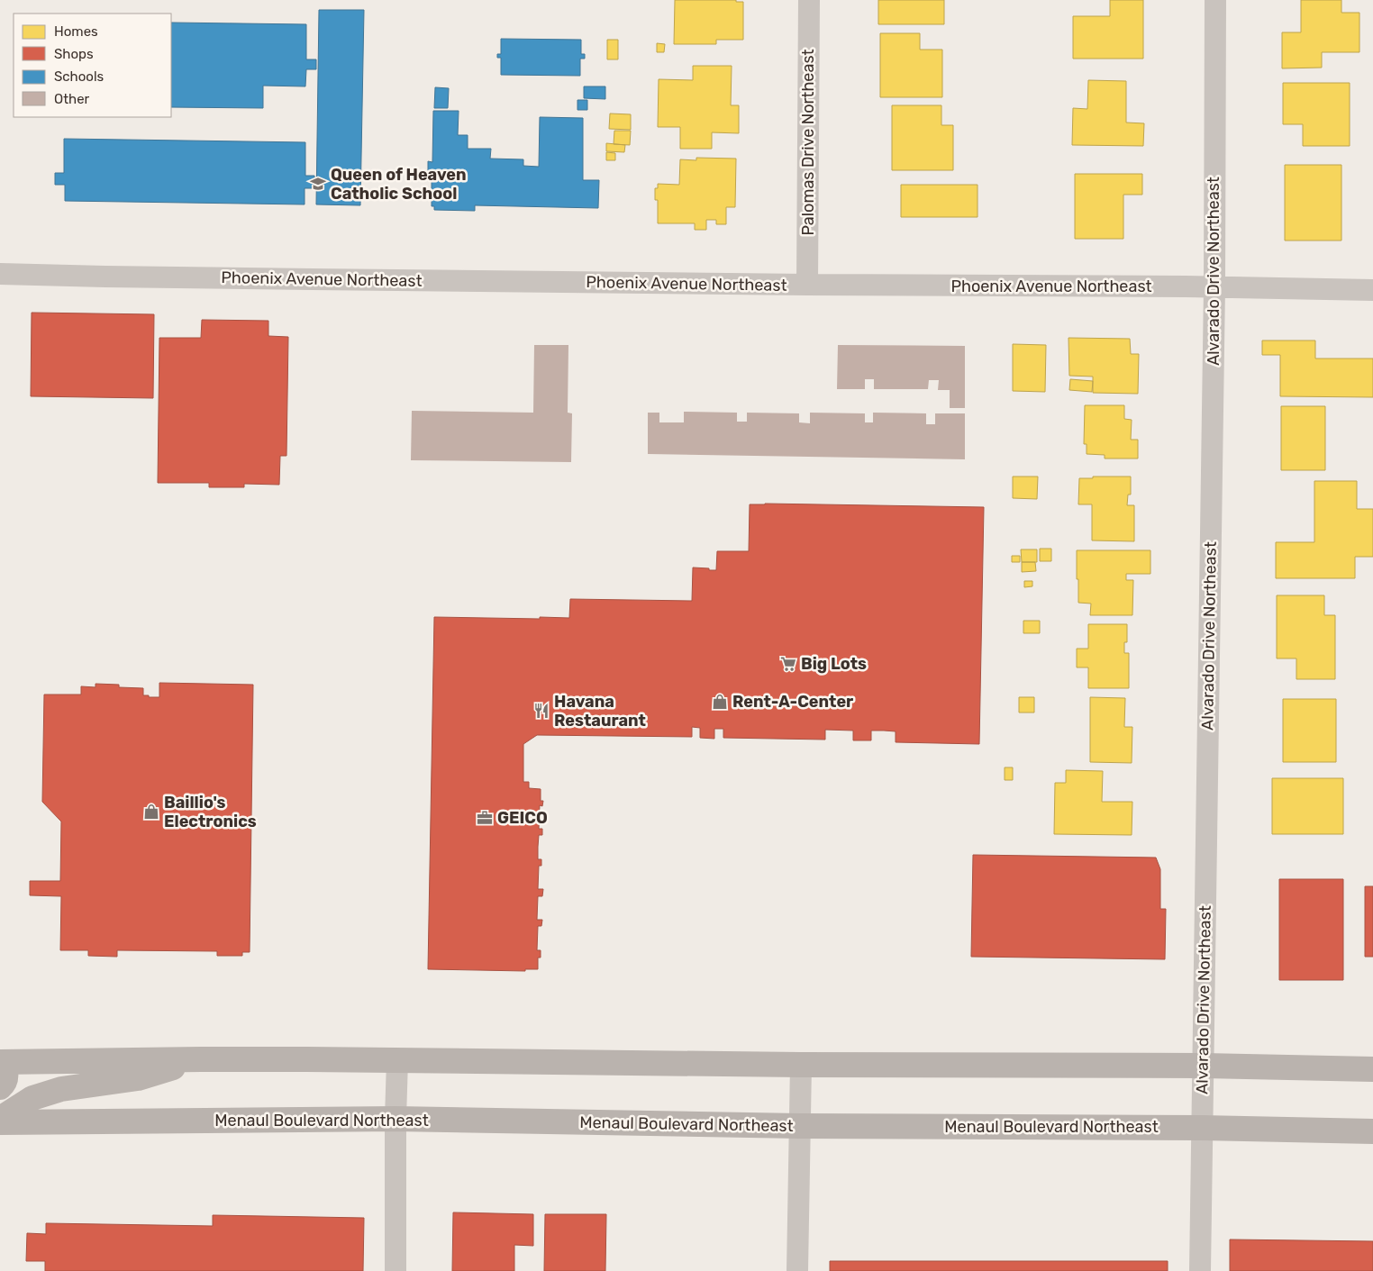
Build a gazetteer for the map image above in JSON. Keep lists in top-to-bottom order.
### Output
{
  "streets": {
    "main road": ["Menaul Boulevard Northeast"],
    "street": ["Palomas Drive Northeast", "Alvarado Drive Northeast", "Phoenix Avenue Northeast"]
  },
  "crossings": [
    ["Palomas Drive Northeast", "Phoenix Avenue Northeast"],
    ["Alvarado Drive Northeast", "Phoenix Avenue Northeast"],
    ["Alvarado Drive Northeast", "Menaul Boulevard Northeast"]
  ],
  "places": {
    "school or university": ["Queen of Heaven Catholic School"],
    "supermarket": ["Big Lots"],
    "shop": ["Rent-A-Center", "Baillio's Electronics"],
    "restaurant": ["Havana Restaurant"],
    "office": ["GEICO"]
  },
  "legend": [
    "Homes",
    "Shops",
    "Schools",
    "Other"
  ]
}
